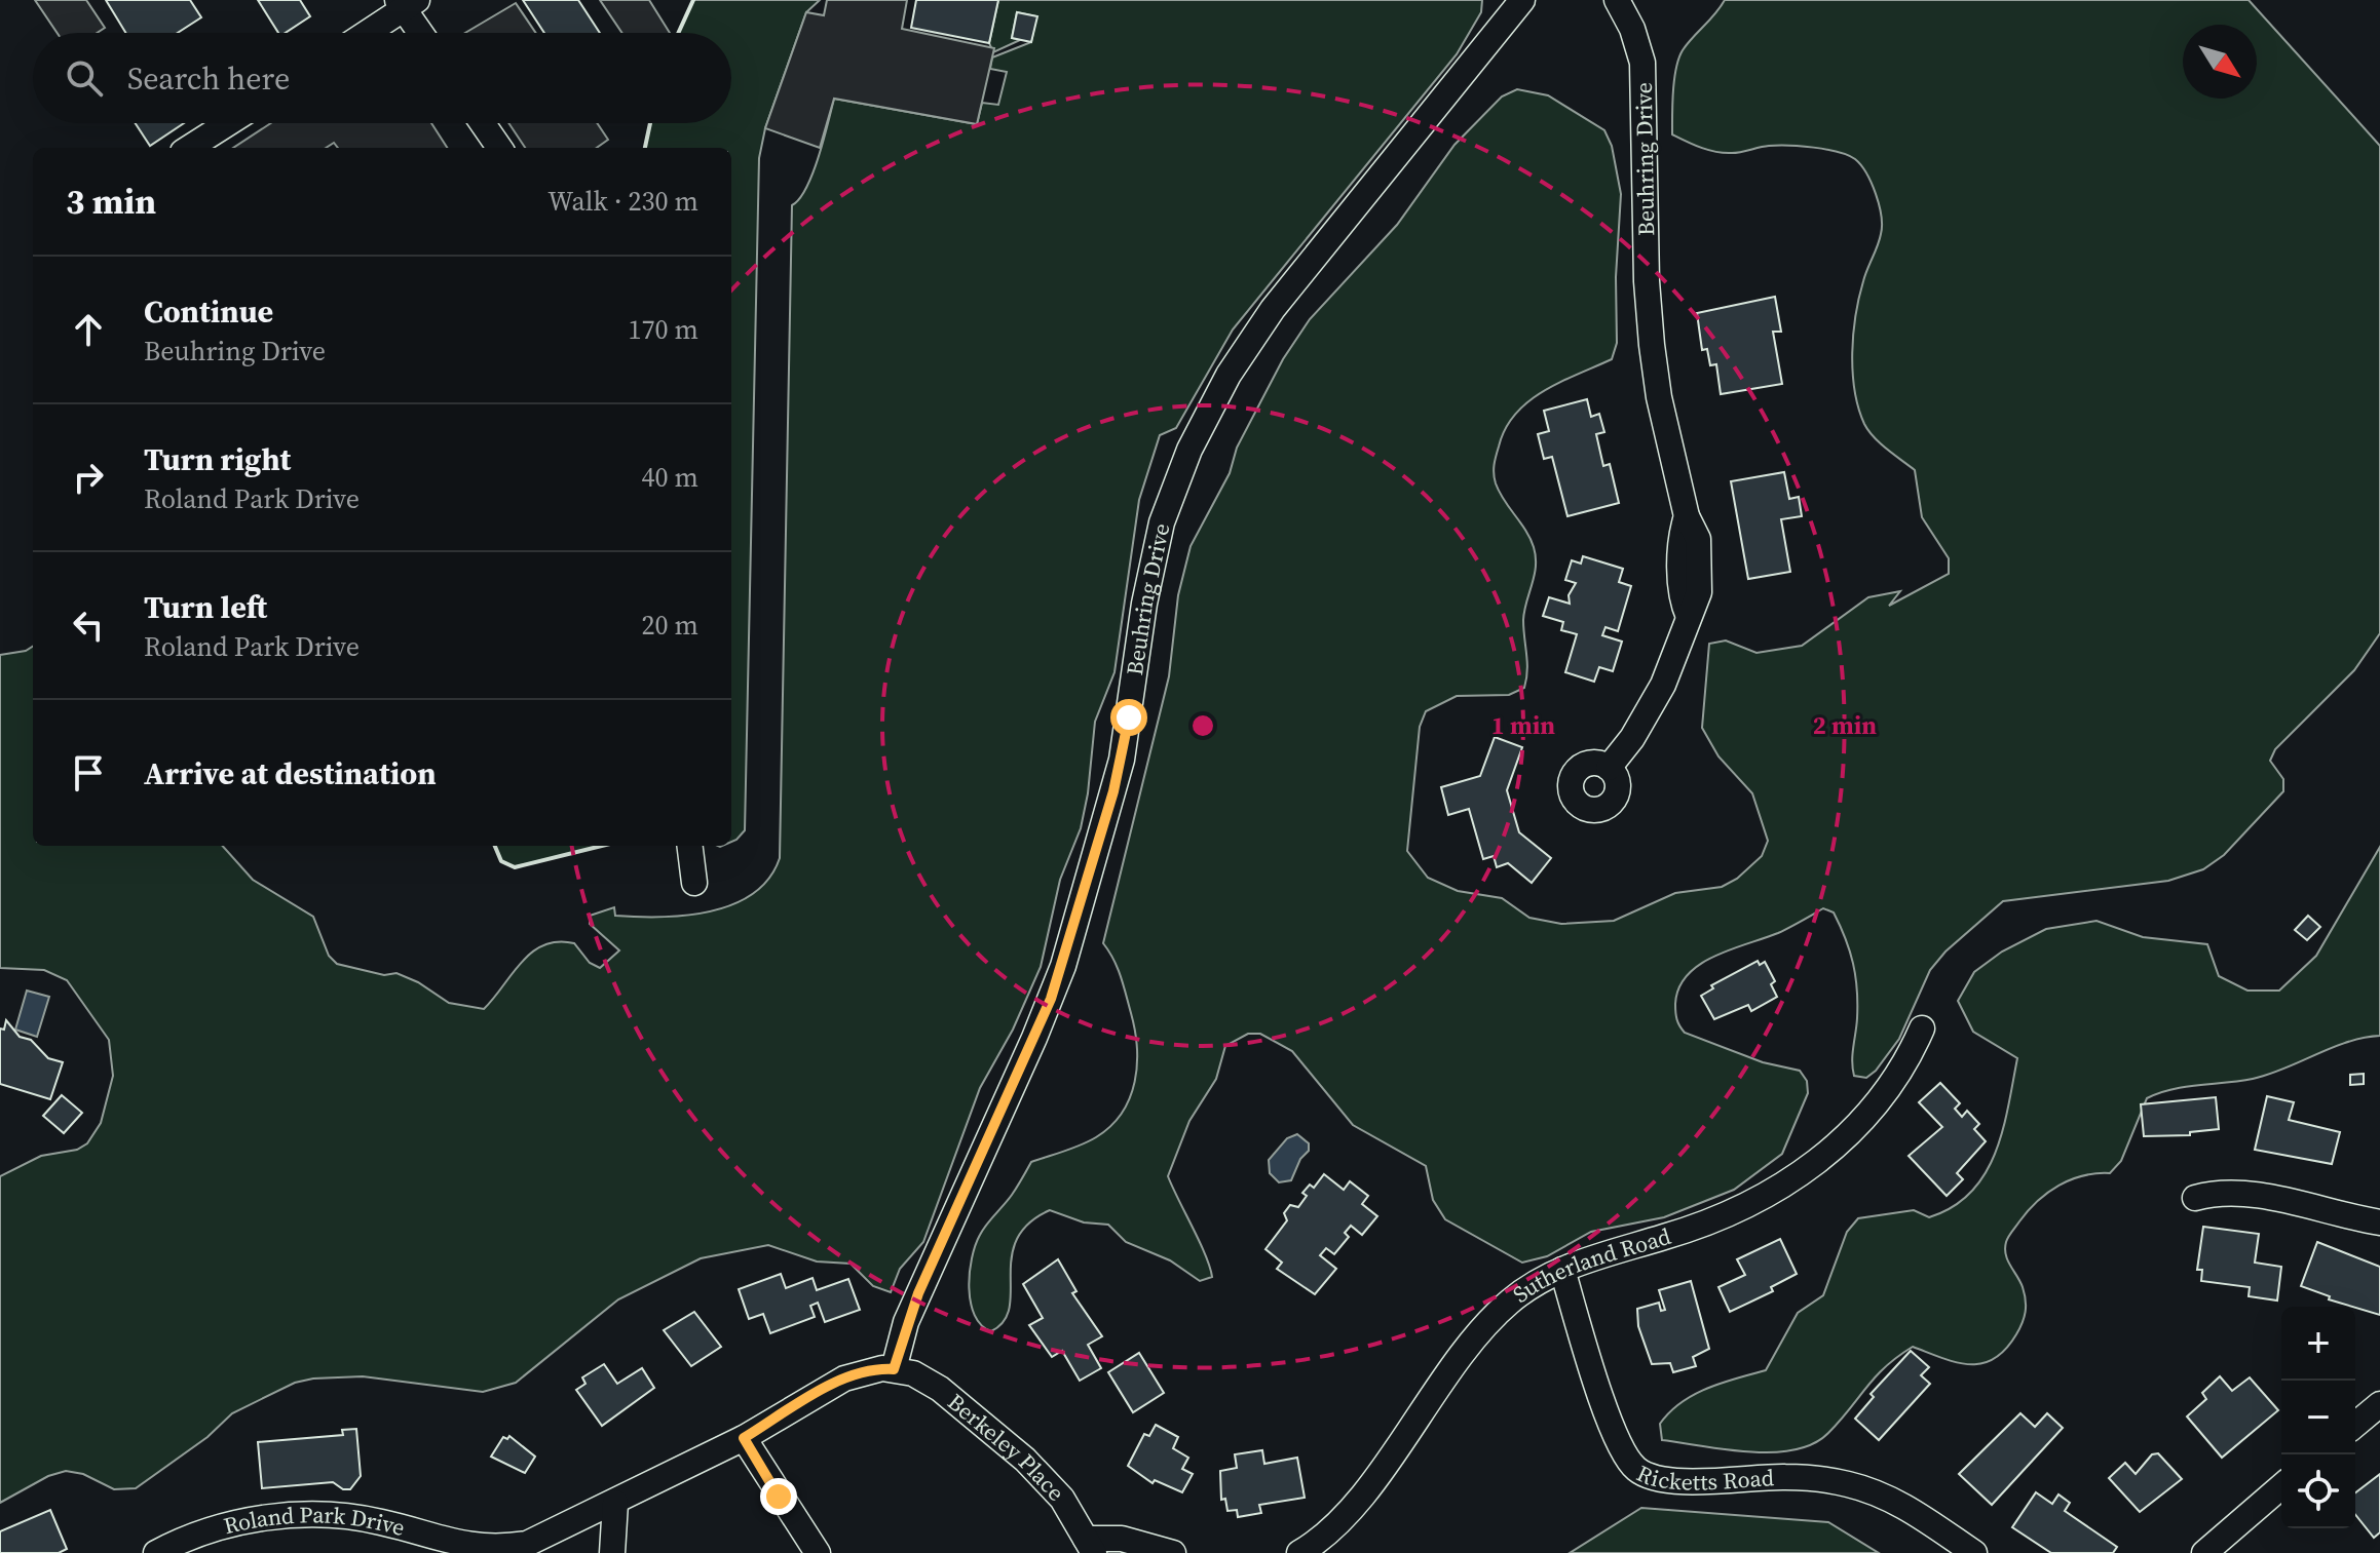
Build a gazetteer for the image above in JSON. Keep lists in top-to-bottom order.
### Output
{
  "streets": {
    "street": [
      "Beuhring Drive",
      "Sutherland Road",
      "Berkeley Place",
      "Ricketts Road",
      "Roland Park Drive"
    ]
  },
  "crossings": [
    ["Beuhring Drive", "Berkeley Place"],
    ["Beuhring Drive", "Roland Park Drive"],
    ["Sutherland Road", "Ricketts Road"],
    ["Berkeley Place", "Roland Park Drive"]
  ],
  "north": "bottom right",
  "page": {
    "search": "Search here",
    "heading": ["3 min", "Walk · 230 m"],
    "list": [
      ["Continue", "Beuhring Drive", "170 m"],
      ["Turn right", "Roland Park Drive", "40 m"],
      ["Turn left", "Roland Park Drive", "20 m"],
      "Arrive at destination"
    ],
    "map_buttons": ["+", "−"]
  },
  "rings": ["1 min", "2 min"]
}
